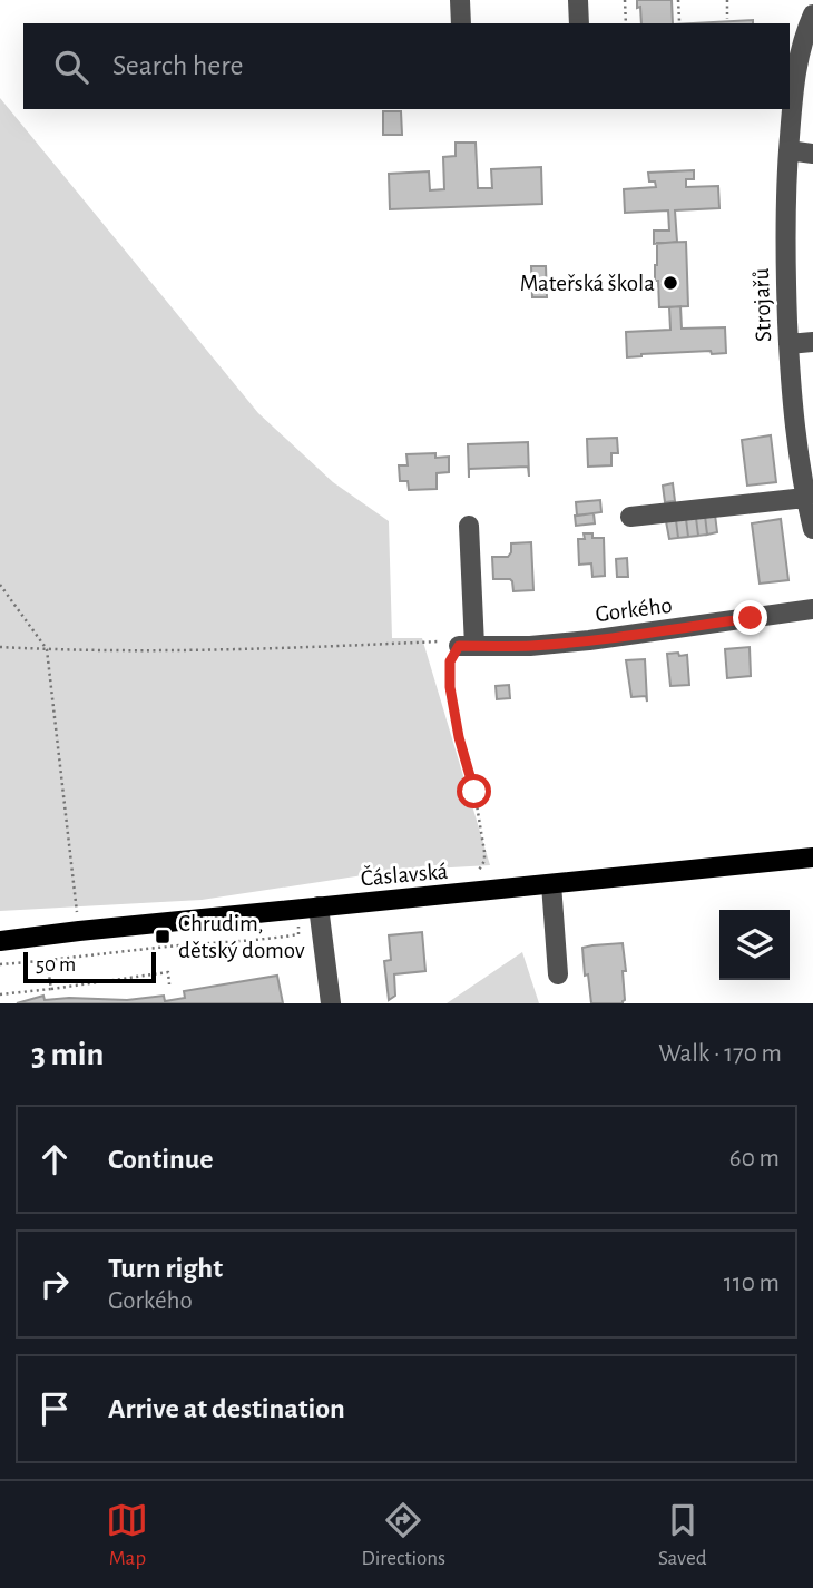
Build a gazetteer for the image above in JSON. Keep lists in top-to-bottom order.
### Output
{
  "streets": {
    "main road": ["Čáslavská"],
    "street": ["Strojařů", "Gorkého"]
  },
  "places": {
    "other": ["Mateřská škola"],
    "transit": ["Chrudim, dětský domov"]
  },
  "scale_bar": "50 m",
  "page": {
    "search": "Search here",
    "scale": "50 m",
    "heading": ["3 min", "Walk · 170 m"],
    "list": [
      ["Continue", "60 m"],
      ["Turn right", "Gorkého", "110 m"],
      "Arrive at destination"
    ],
    "nav": ["Map", "Directions", "Saved"]
  }
}
